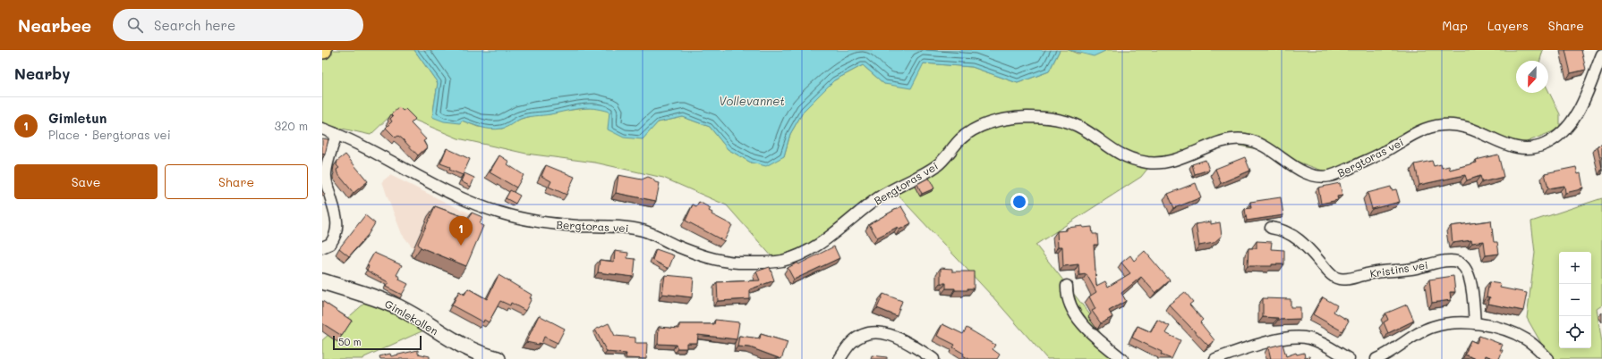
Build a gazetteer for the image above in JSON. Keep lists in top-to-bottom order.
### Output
{
  "streets": {
    "street": ["Bergtoras vei", "Kristins vei", "Gimlekollen"]
  },
  "water": ["Vollevannet"],
  "scale_bar": "50 m",
  "north": "bottom",
  "page": {
    "header": "Nearbee",
    "search": "Search here",
    "nav": ["Map", "Layers", "Share"],
    "heading": "Nearby",
    "list": [
      {
        "mark": "1",
        "name": "Gimletun",
        "note": "Place · Bergtoras vei",
        "value": "320 m"
      }
    ],
    "buttons": ["Save", "Share"],
    "pins": "1",
    "map_buttons": ["+", "−"],
    "scale": "50 m"
  }
}
